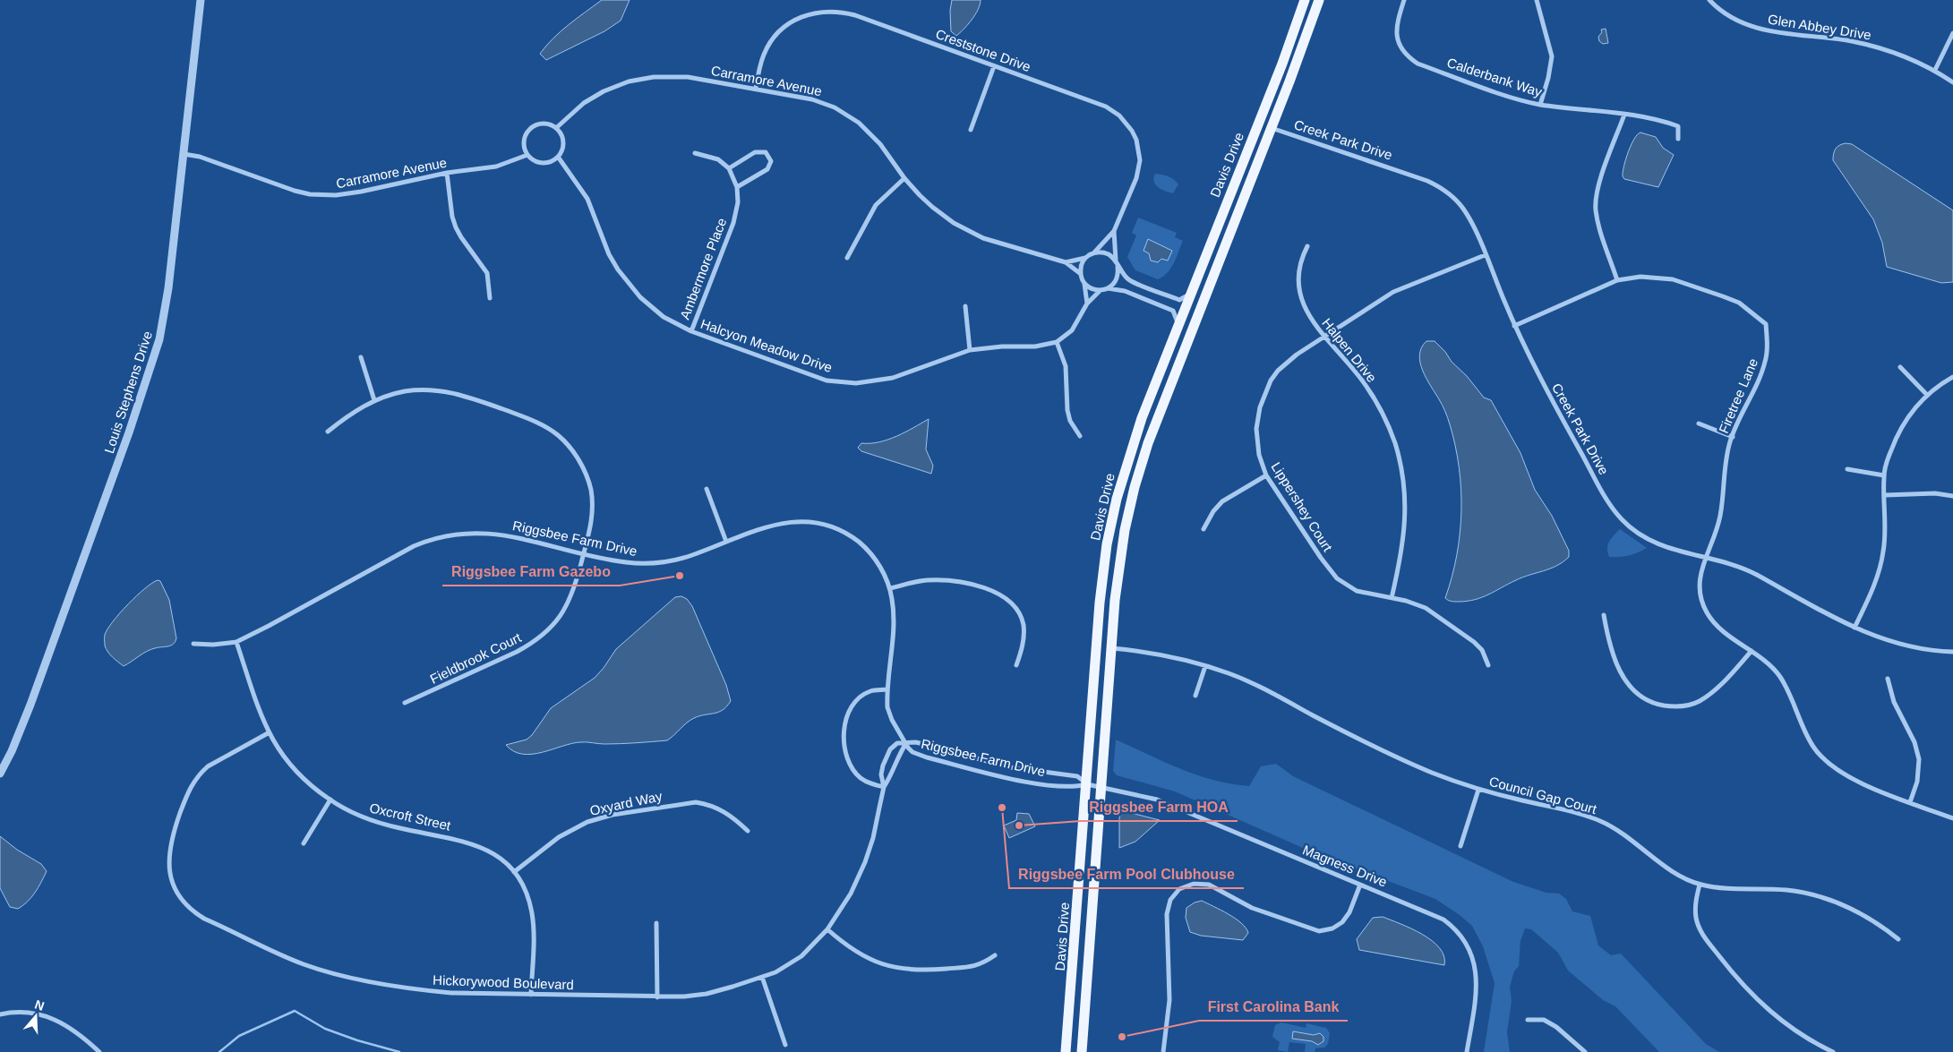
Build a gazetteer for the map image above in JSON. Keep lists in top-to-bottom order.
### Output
{
  "streets": {
    "main road": ["Davis Drive"],
    "street": [
      "Glen Abbey Drive",
      "Creststone Drive",
      "Calderbank Way",
      "Carramore Avenue",
      "Creek Park Drive",
      "Ambermore Place",
      "Halcyon Meadow Drive",
      "Halpen Drive",
      "Louis Stephens Drive",
      "Firetree Lane",
      "Lippershey Court",
      "Riggsbee Farm Drive",
      "Fieldbrook Court",
      "Council Gap Court",
      "Oxyard Way",
      "Oxcroft Street",
      "Magness Drive",
      "Hickorywood Boulevard"
    ]
  },
  "crossings": [
    ["Creststone Drive", "Carramore Avenue"],
    ["Creststone Drive", "Halcyon Meadow Drive"],
    ["Carramore Avenue", "Halcyon Meadow Drive"],
    ["Carramore Avenue", "Louis Stephens Drive"],
    ["Creek Park Drive", "Davis Drive"],
    ["Creek Park Drive", "Firetree Lane"],
    ["Creek Park Drive", "Lippershey Court"],
    ["Davis Drive", "Riggsbee Farm Drive"],
    ["Davis Drive", "Council Gap Court"],
    ["Davis Drive", "Magness Drive"],
    ["Ambermore Place", "Halcyon Meadow Drive"],
    ["Halpen Drive", "Lippershey Court"],
    ["Riggsbee Farm Drive", "Fieldbrook Court"],
    ["Riggsbee Farm Drive", "Oxcroft Street"],
    ["Riggsbee Farm Drive", "Magness Drive"],
    ["Riggsbee Farm Drive", "Hickorywood Boulevard"],
    ["Oxyard Way", "Oxcroft Street"],
    ["Oxcroft Street", "Hickorywood Boulevard"]
  ],
  "places": [
    "Riggsbee Farm Gazebo",
    "Riggsbee Farm Pool Clubhouse",
    "Riggsbee Farm HOA",
    "First Carolina Bank"
  ],
  "north": "top"
}
